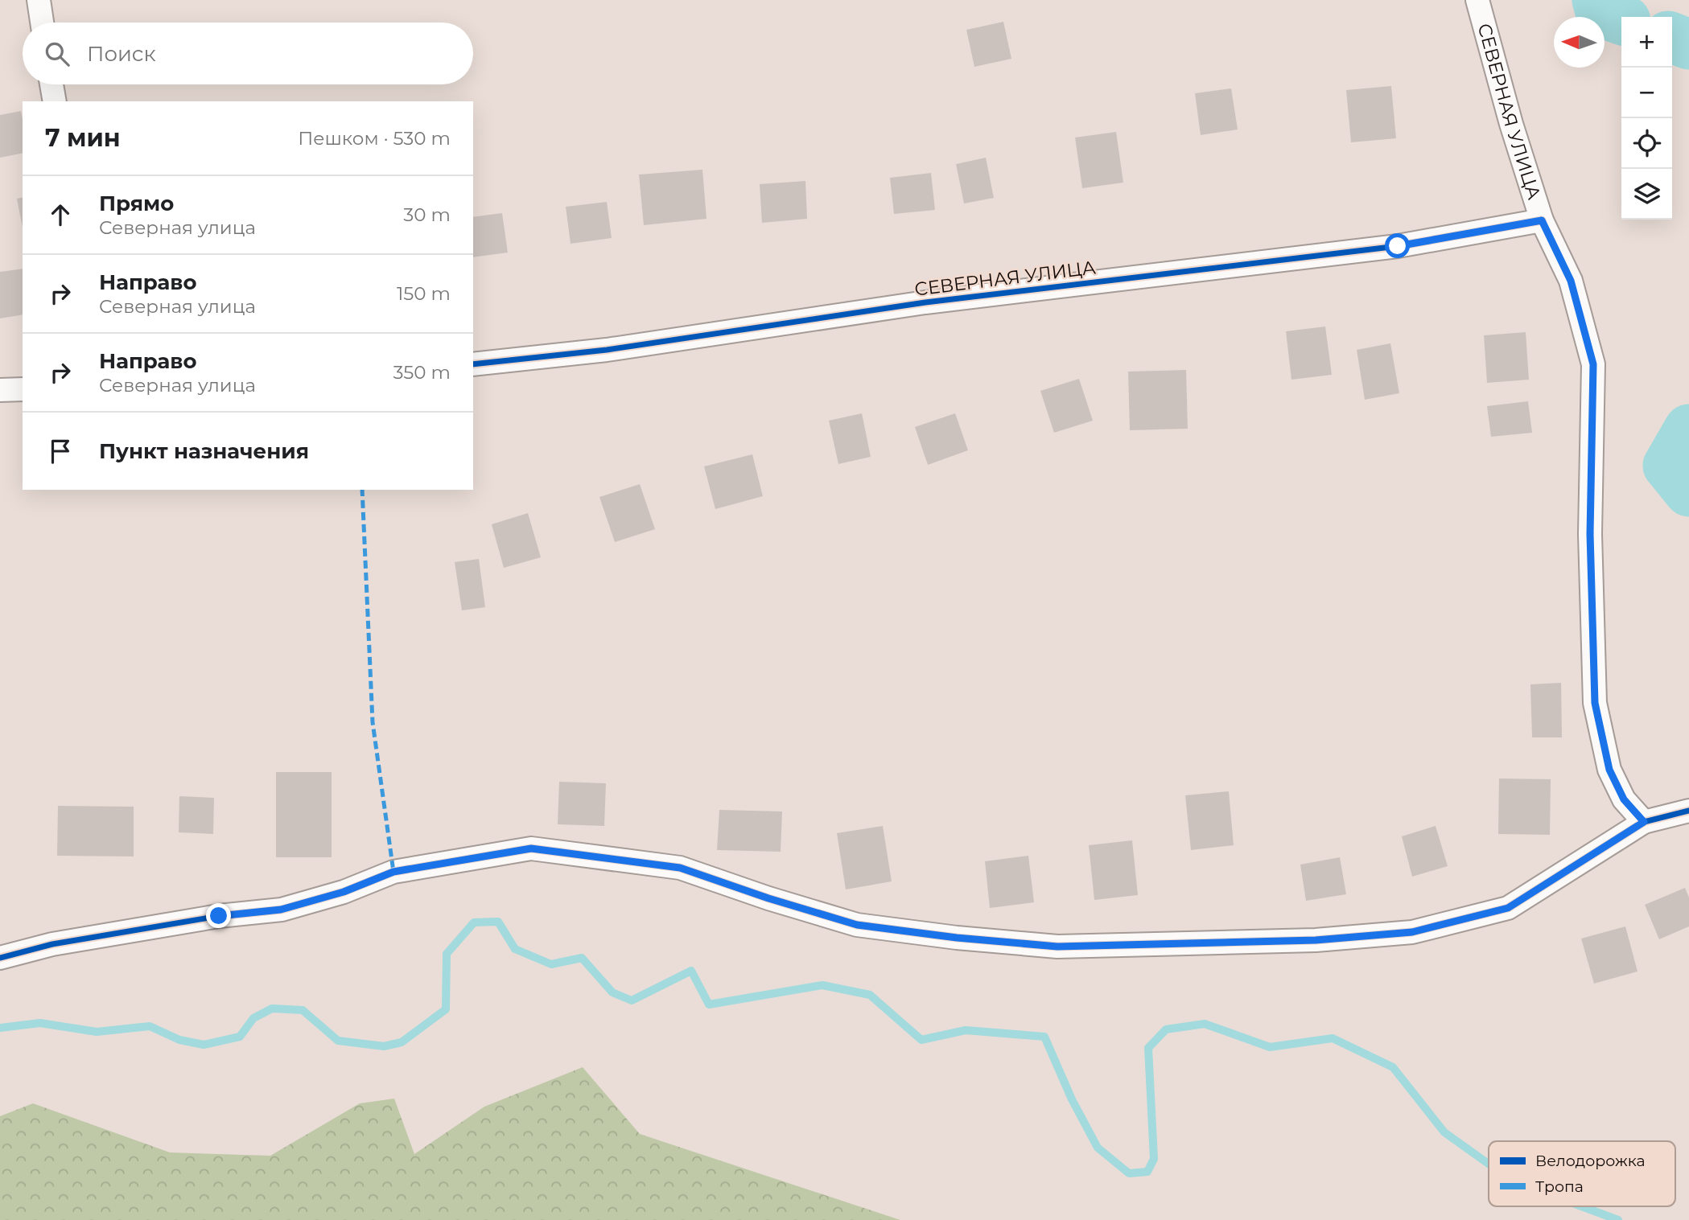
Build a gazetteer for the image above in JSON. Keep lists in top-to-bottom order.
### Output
{
  "streets": {
    "street": ["СЕВЕРНАЯ УЛИЦА"]
  },
  "legend": ["Велодорожка", "Тропа"],
  "north": "left",
  "page": {
    "map_buttons": ["+", "−"],
    "search": "Поиск",
    "heading": ["7 мин", "Пешком · 530 m"],
    "list": [
      ["Прямо", "Северная улица", "30 m"],
      ["Направо", "Северная улица", "150 m"],
      ["Направо", "Северная улица", "350 m"],
      "Пункт назначения"
    ]
  }
}
